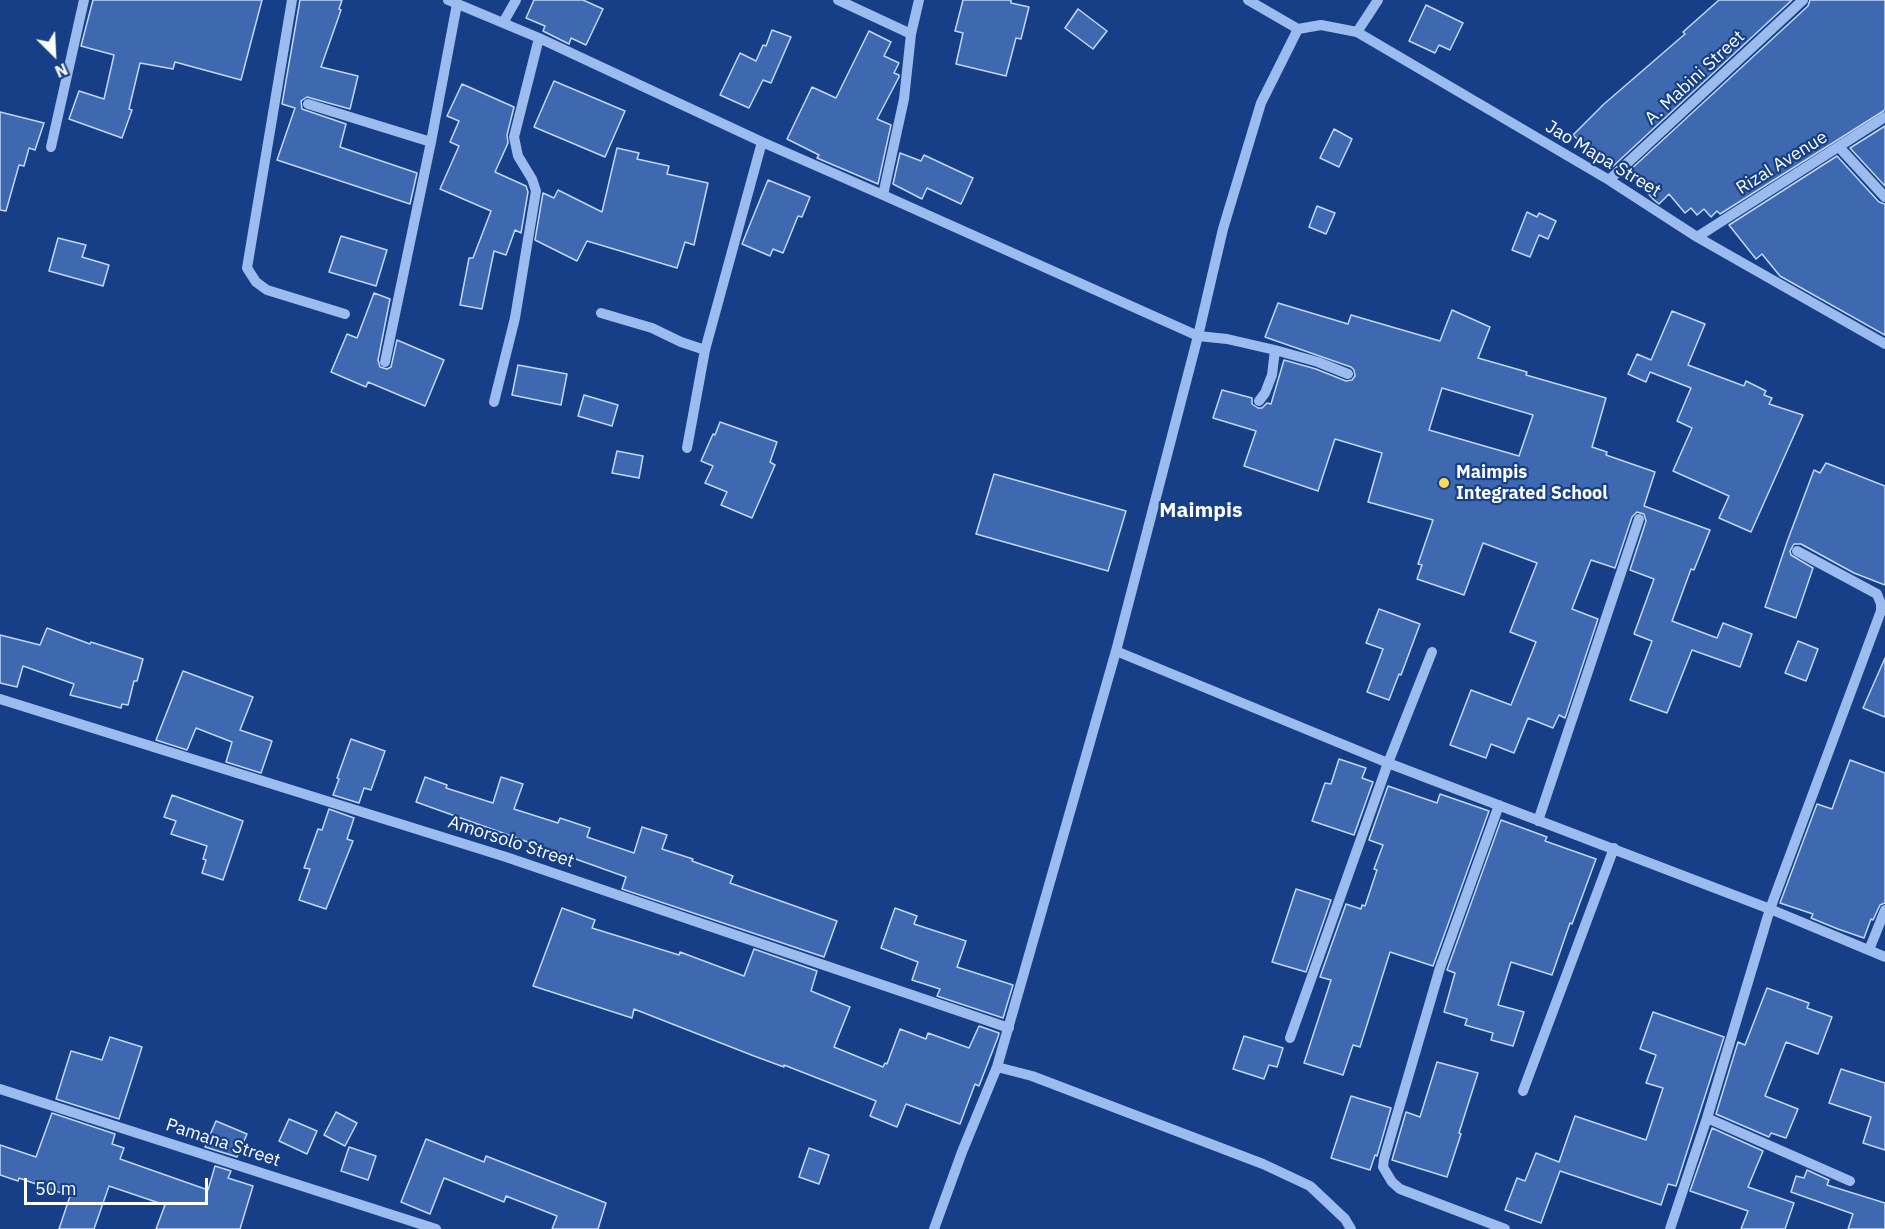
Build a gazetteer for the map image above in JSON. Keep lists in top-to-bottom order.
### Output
{
  "streets": {
    "street": [
      "A. Mabini Street",
      "Jao Mapa Street",
      "Rizal Avenue",
      "Amorsolo Street",
      "Pamana Street"
    ]
  },
  "crossings": [
    ["A. Mabini Street", "Jao Mapa Street"],
    ["Jao Mapa Street", "Rizal Avenue"]
  ],
  "districts": ["Maimpis"],
  "places": ["Maimpis Integrated School"],
  "scale_bar": "50 m",
  "north": "bottom right"
}
